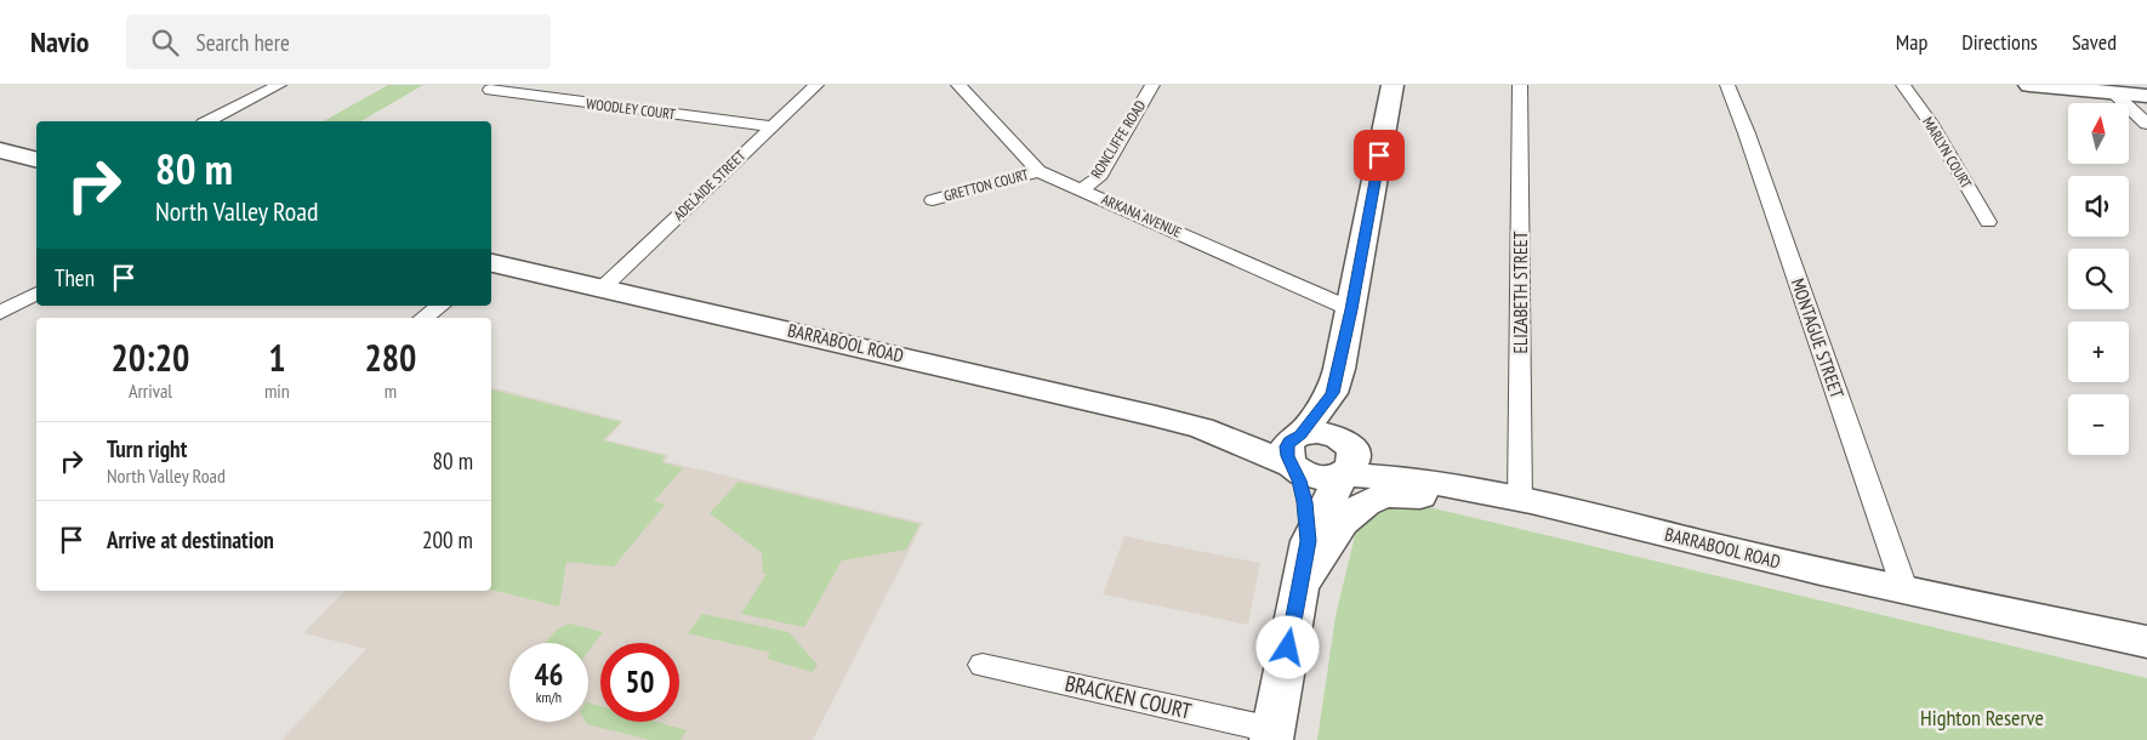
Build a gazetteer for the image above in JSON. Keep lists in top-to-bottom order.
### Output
{
  "streets": {
    "main road": ["BARRABOOL ROAD"],
    "street": [
      "WOODLEY COURT",
      "RONCLIFFE ROAD",
      "MARLYN COURT",
      "ADELAIDE STREET",
      "GRETTON COURT",
      "ARKANA AVENUE",
      "ELIZABETH STREET",
      "MONTAGUE STREET",
      "BRACKEN COURT"
    ]
  },
  "crossings": [
    ["WOODLEY COURT", "ADELAIDE STREET"],
    ["RONCLIFFE ROAD", "ARKANA AVENUE"],
    ["ADELAIDE STREET", "BARRABOOL ROAD"],
    ["GRETTON COURT", "ARKANA AVENUE"],
    ["ELIZABETH STREET", "BARRABOOL ROAD"],
    ["MONTAGUE STREET", "BARRABOOL ROAD"]
  ],
  "parks": ["Highton Reserve"],
  "north": "top",
  "page": {
    "header": "Navio",
    "search": "Search here",
    "nav": ["Map", "Directions", "Saved"],
    "map_buttons": ["+", "−"],
    "turn": ["80 m", "North Valley Road"],
    "then": "Then",
    "eta": [
      "20:20",
      "Arrival",
      "1",
      "min",
      "280",
      "m"
    ],
    "list": [
      {
        "name": "Turn right",
        "note": "North Valley Road",
        "value": "80 m"
      },
      {
        "name": "Arrive at destination",
        "value": "200 m"
      }
    ],
    "speed": "46 km/h",
    "limit": "50"
  }
}
